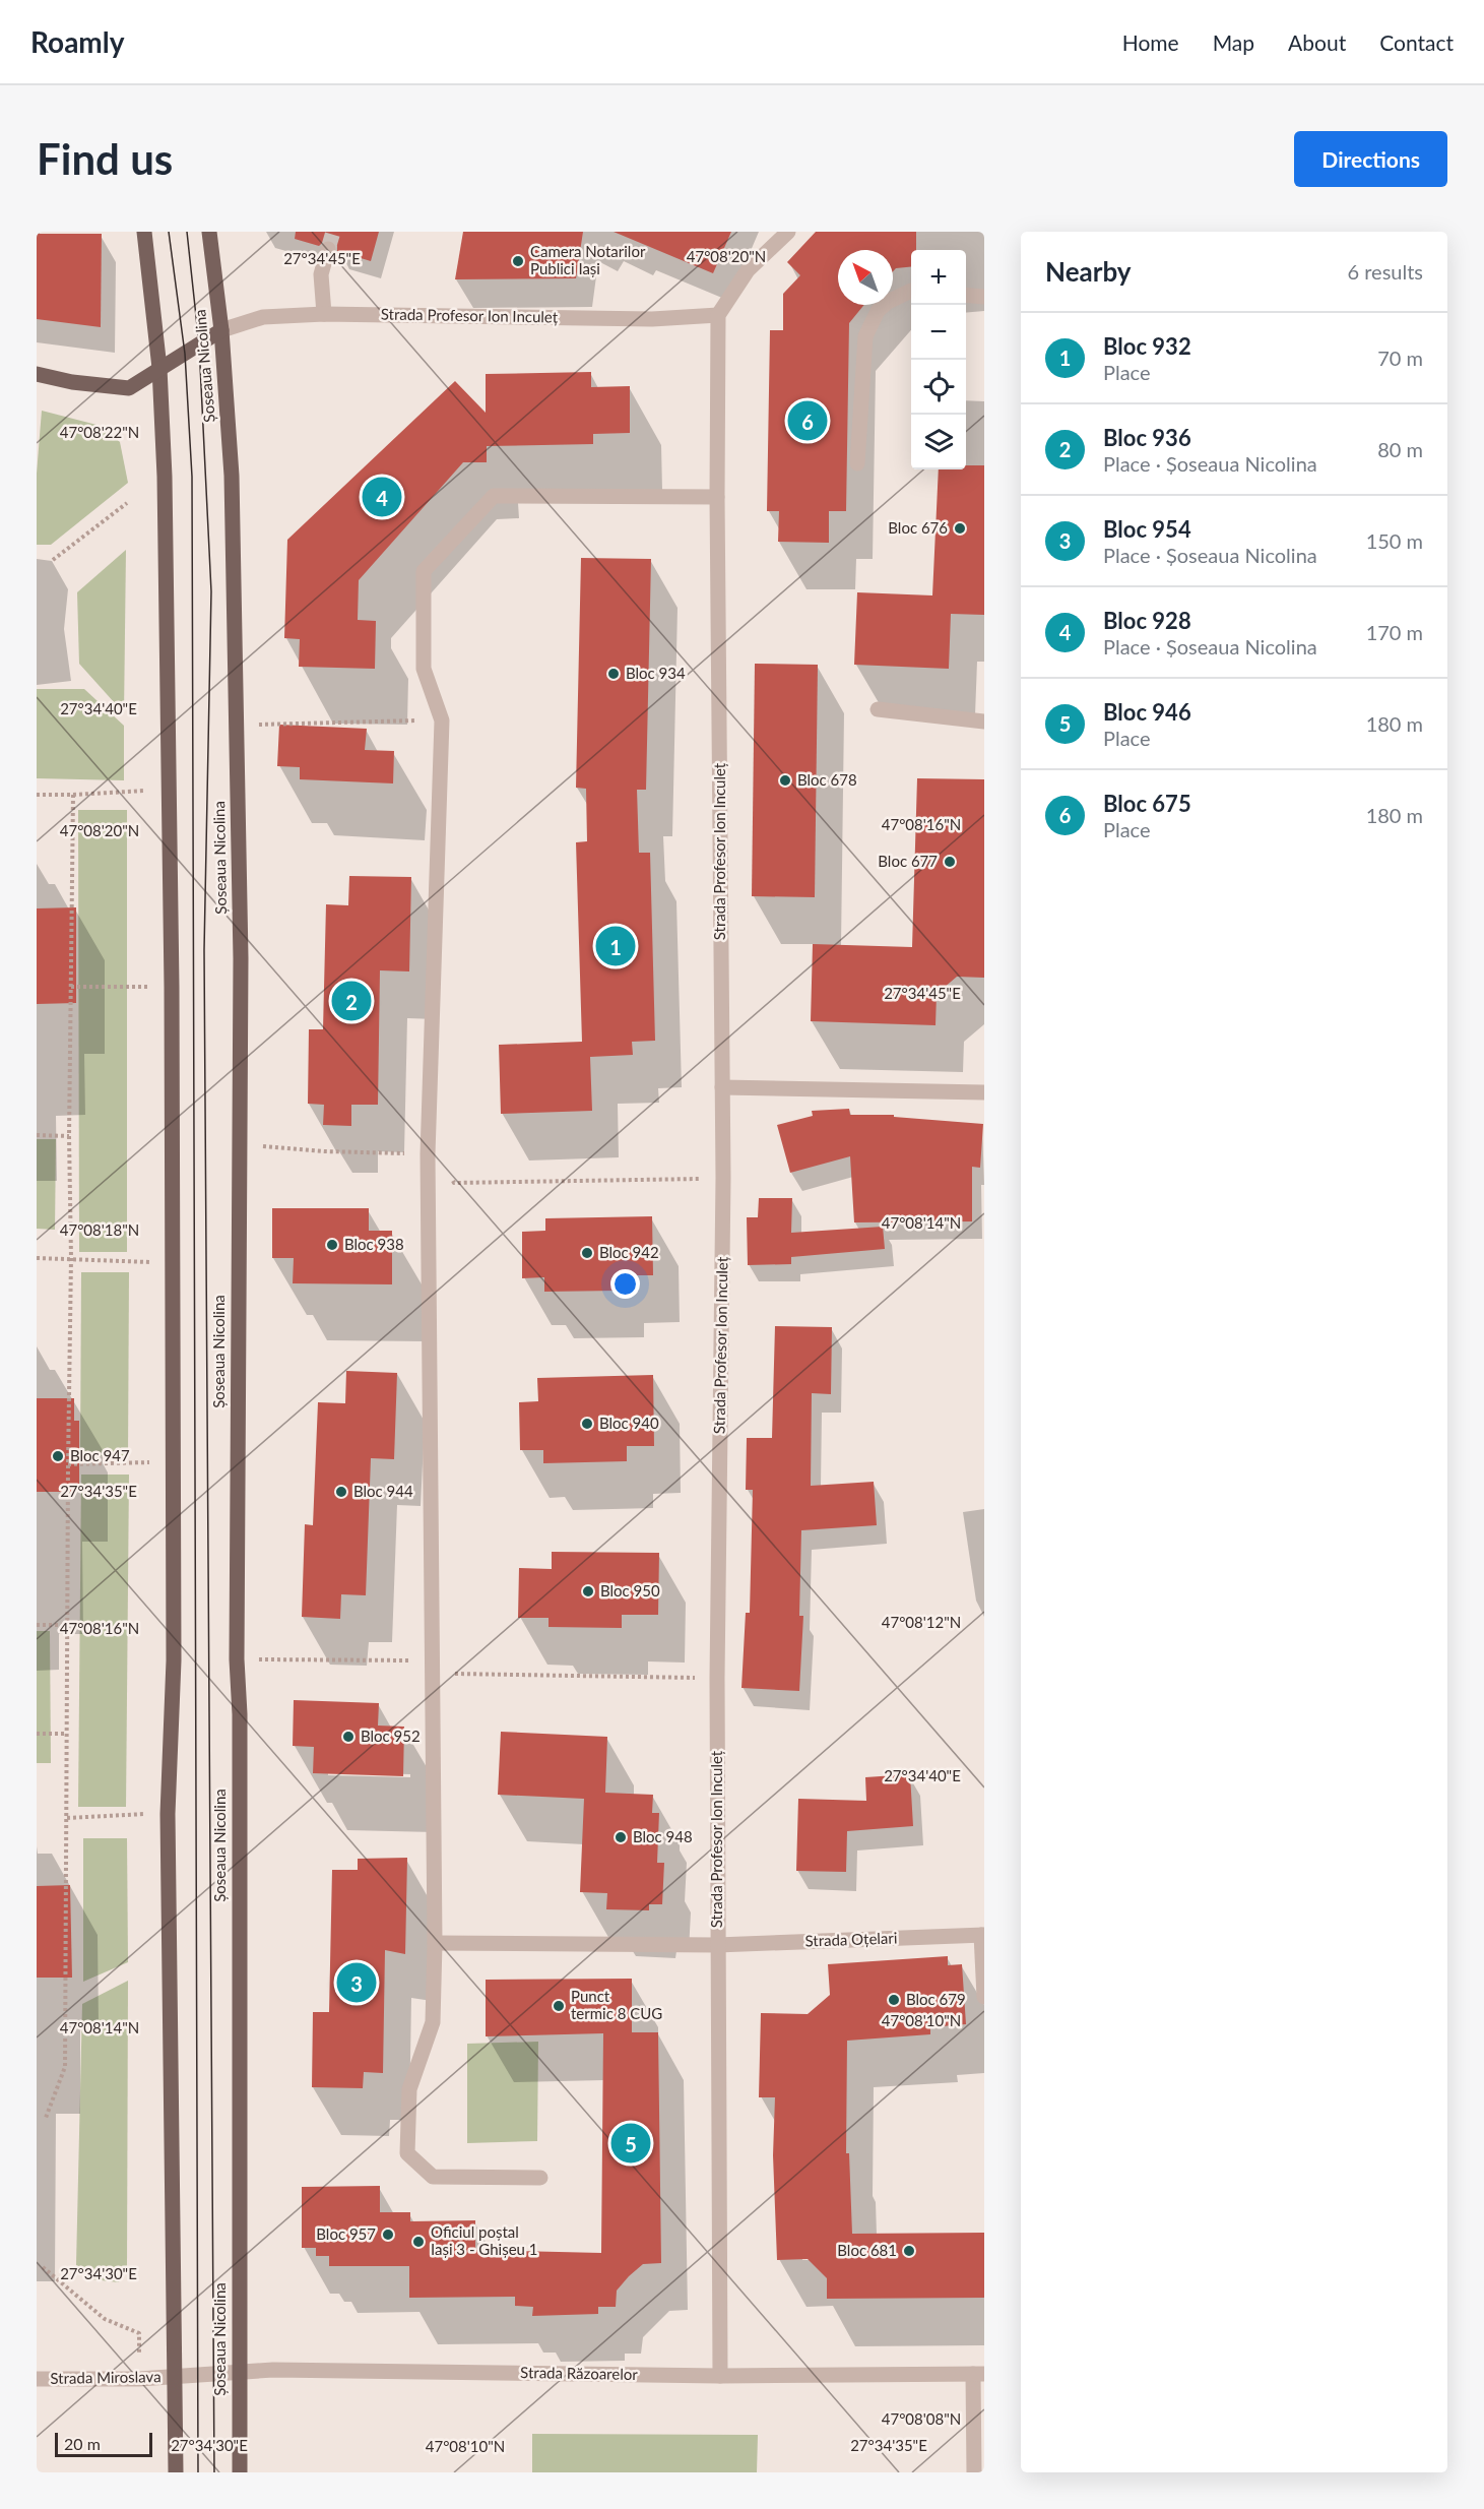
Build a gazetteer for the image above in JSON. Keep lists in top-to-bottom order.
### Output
{
  "streets": {
    "main road": ["Șoseaua Nicolina"],
    "street": [
      "Strada Profesor Ion Inculeț",
      "Strada Oțelari",
      "Strada Răzoarelor",
      "Strada Miroslava"
    ]
  },
  "crossings": [
    ["Strada Profesor Ion Inculeț", "Șoseaua Nicolina"],
    ["Strada Profesor Ion Inculeț", "Strada Oțelari"],
    ["Strada Profesor Ion Inculeț", "Strada Răzoarelor"],
    ["Șoseaua Nicolina", "Strada Răzoarelor"],
    ["Strada Răzoarelor", "Strada Miroslava"]
  ],
  "places": [
    "Camera Notarilor Publici Iași",
    "Bloc 676",
    "Bloc 934",
    "Bloc 678",
    "Bloc 677",
    "Bloc 938",
    "Bloc 942",
    "Bloc 940",
    "Bloc 947",
    "Bloc 944",
    "Bloc 950",
    "Bloc 952",
    "Bloc 948",
    "Bloc 679",
    "Punct termic 8 CUG",
    "Bloc 957",
    "Oficiul poștal Iași 3 - Ghișeu 1",
    "Bloc 681"
  ],
  "scale_bar": "20 m",
  "north": "top left",
  "page": {
    "header": "Roamly",
    "nav": [
      "Home",
      "Map",
      "About",
      "Contact"
    ],
    "buttons": "Directions",
    "title": "Find us",
    "heading": ["Nearby", "6 results"],
    "map_buttons": ["+", "−"],
    "list": [
      {
        "mark": "1",
        "name": "Bloc 932",
        "note": "Place",
        "value": "70 m"
      },
      {
        "mark": "2",
        "name": "Bloc 936",
        "note": "Place · Șoseaua Nicolina",
        "value": "80 m"
      },
      {
        "mark": "3",
        "name": "Bloc 954",
        "note": "Place · Șoseaua Nicolina",
        "value": "150 m"
      },
      {
        "mark": "4",
        "name": "Bloc 928",
        "note": "Place · Șoseaua Nicolina",
        "value": "170 m"
      },
      {
        "mark": "5",
        "name": "Bloc 946",
        "note": "Place",
        "value": "180 m"
      },
      {
        "mark": "6",
        "name": "Bloc 675",
        "note": "Place",
        "value": "180 m"
      }
    ],
    "pins": [
      "6",
      "4",
      "1",
      "2",
      "3",
      "5"
    ],
    "scale": "20 m"
  },
  "coordinates": [
    "47°08'20\"N",
    "27°34'45\"E",
    "47°08'22\"N",
    "27°34'40\"E",
    "47°08'16\"N",
    "47°08'14\"N",
    "47°08'18\"N",
    "27°34'35\"E",
    "47°08'12\"N",
    "47°08'10\"N",
    "27°34'30\"E",
    "47°08'08\"N"
  ]
}
